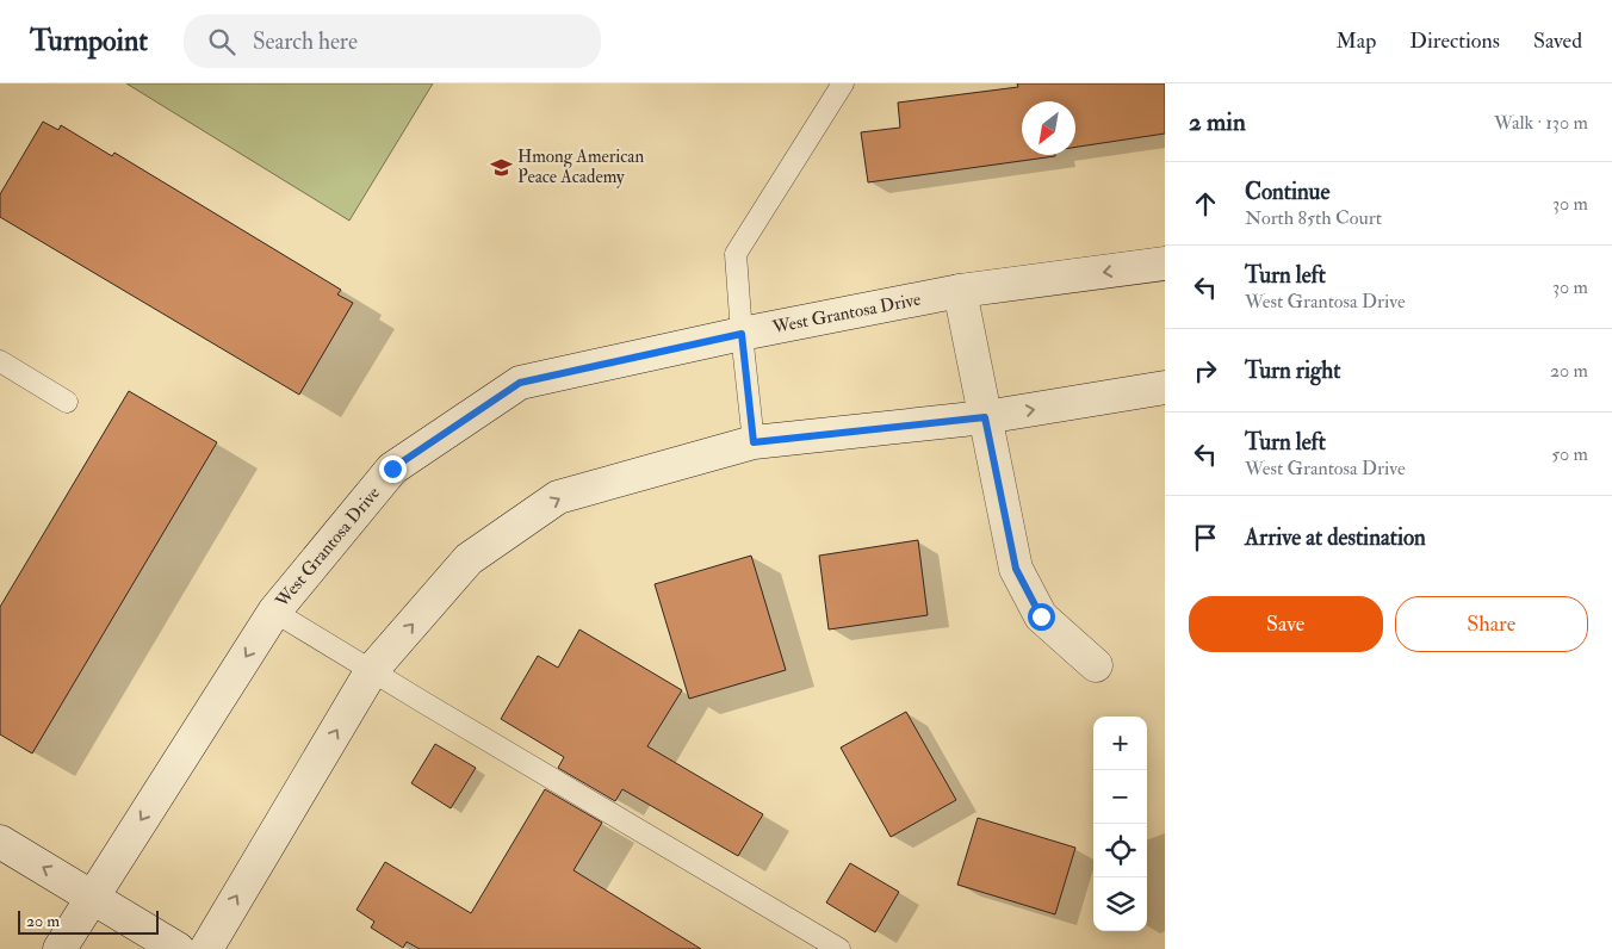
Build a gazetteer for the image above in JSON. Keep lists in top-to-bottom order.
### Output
{
  "streets": {
    "street": ["West Grantosa Drive"]
  },
  "places": {
    "school or university": ["Hmong American Peace Academy"]
  },
  "scale_bar": "20 m",
  "north": "bottom left",
  "page": {
    "header": "Turnpoint",
    "search": "Search here",
    "nav": ["Map", "Directions", "Saved"],
    "heading": ["2 min", "Walk · 130 m"],
    "list": [
      ["Continue", "North 85th Court", "30 m"],
      ["Turn left", "West Grantosa Drive", "30 m"],
      ["Turn right", "20 m"],
      ["Turn left", "West Grantosa Drive", "50 m"],
      "Arrive at destination"
    ],
    "buttons": ["Save", "Share"],
    "map_buttons": ["+", "−"],
    "scale": "20 m"
  }
}
